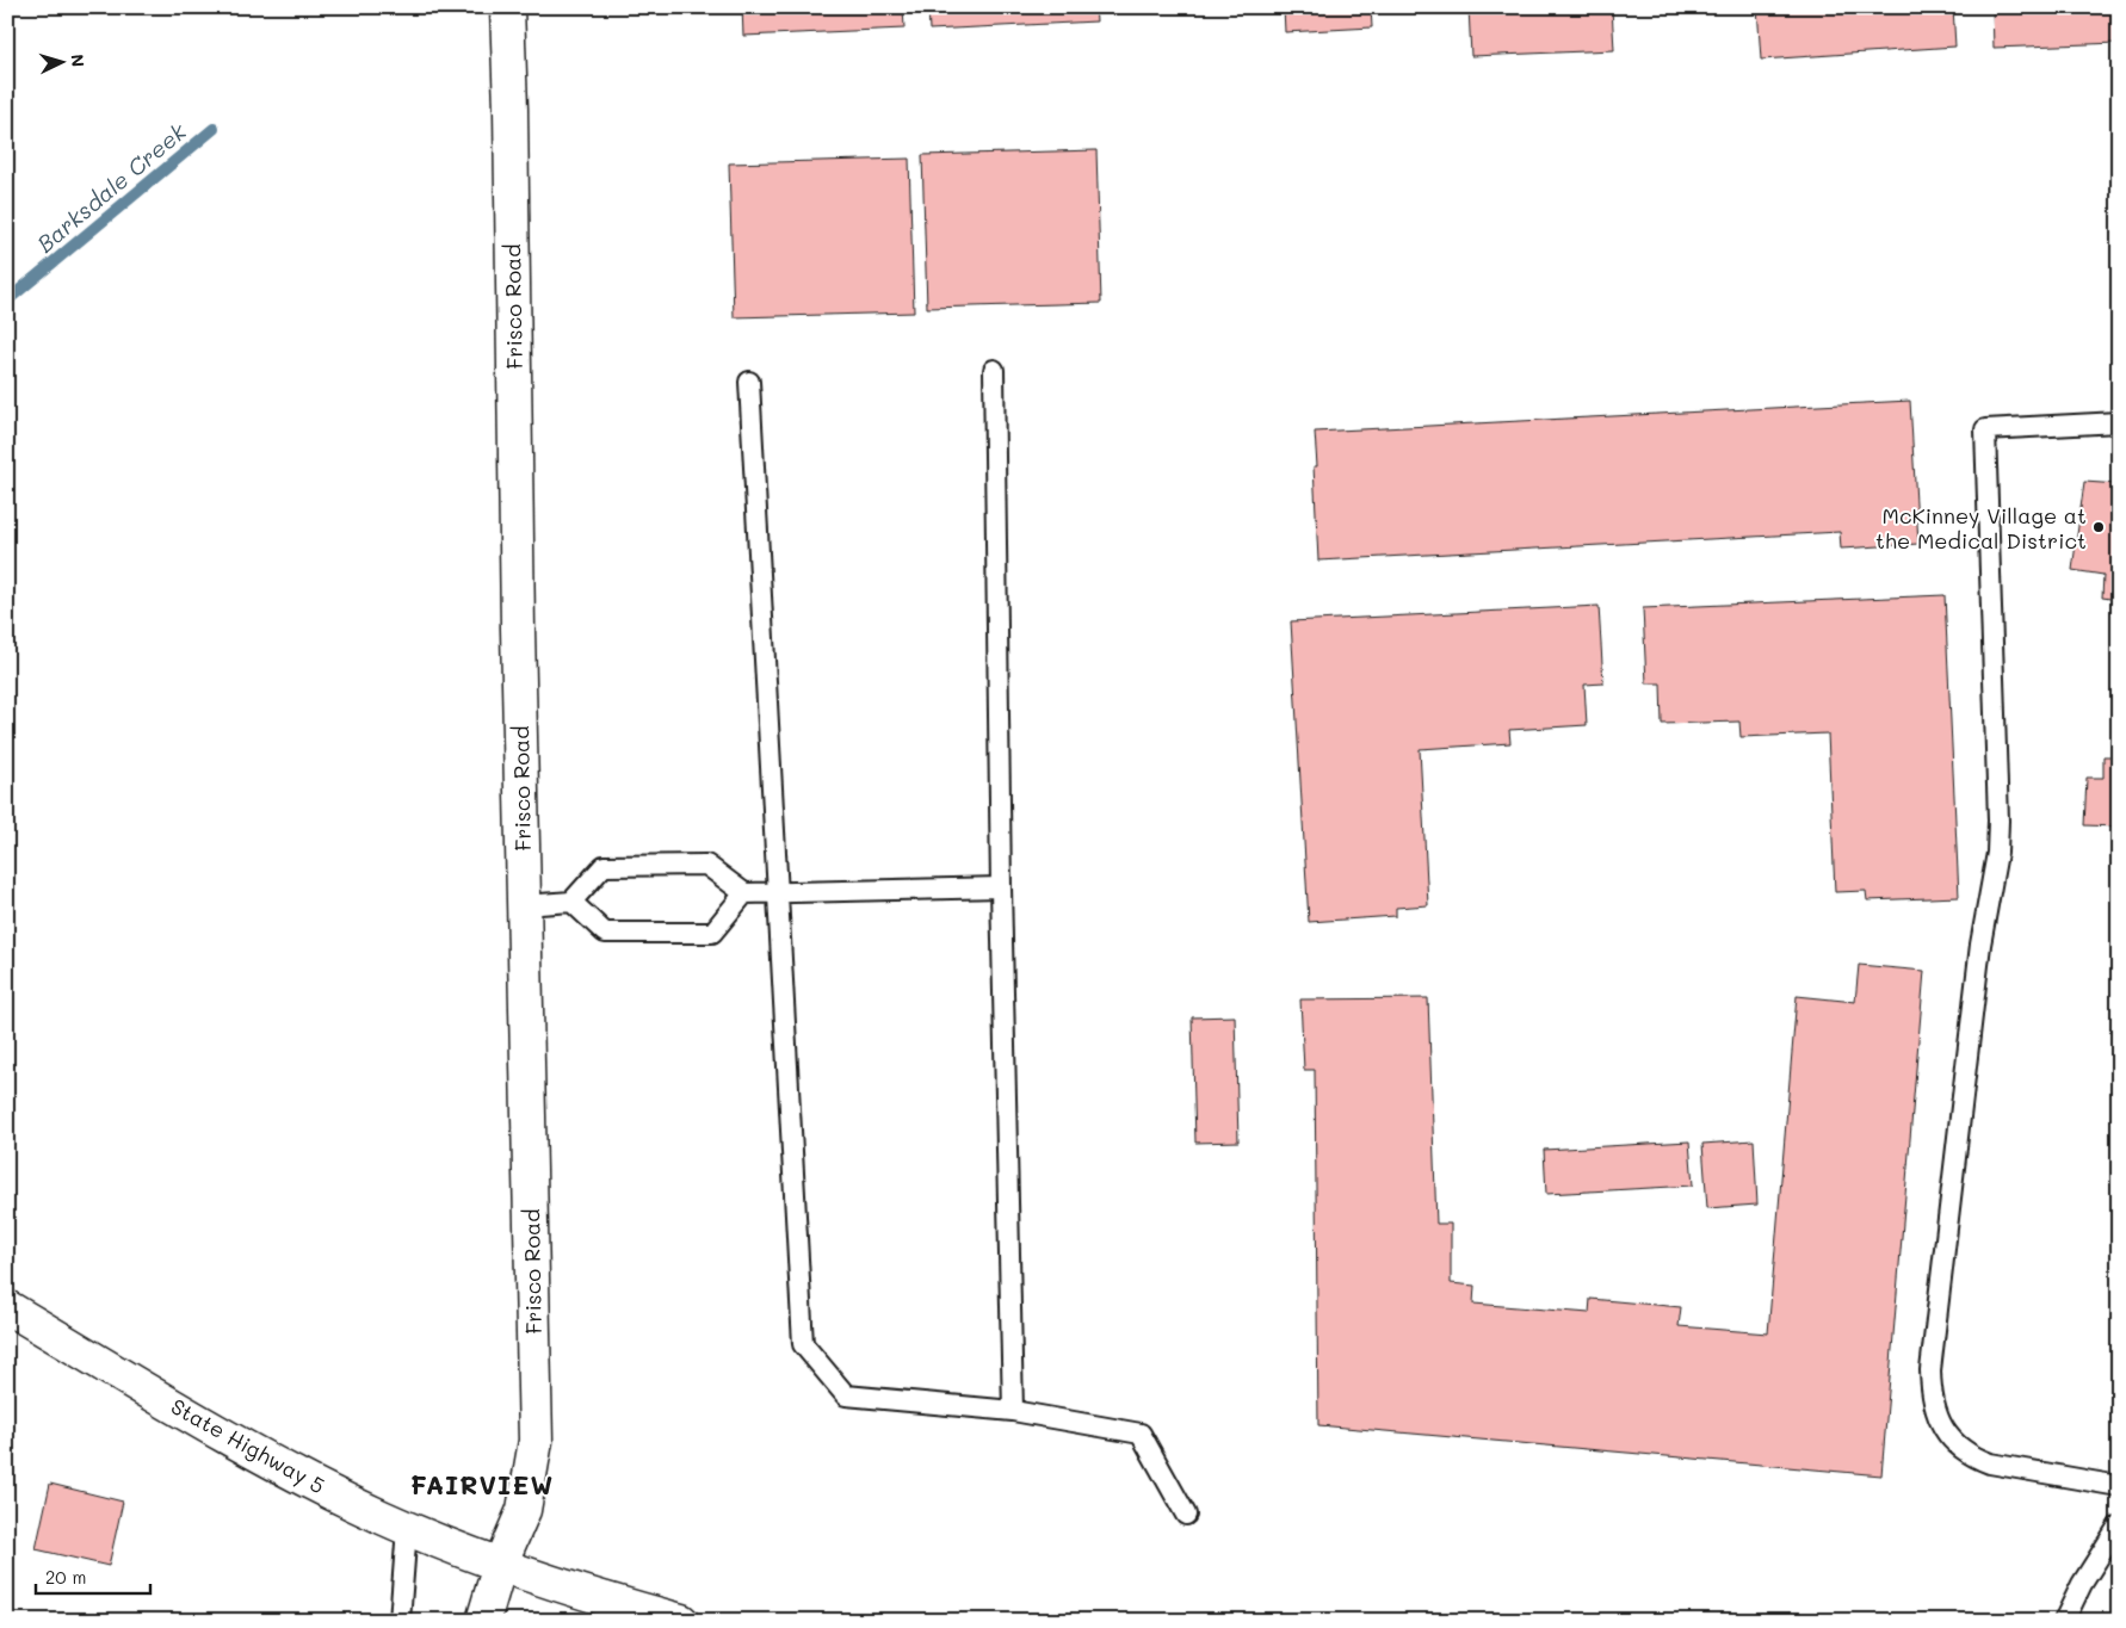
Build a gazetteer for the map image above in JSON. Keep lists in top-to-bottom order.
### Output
{
  "streets": {
    "street": ["Frisco Road", "State Highway 5"]
  },
  "crossings": [
    ["Frisco Road", "State Highway 5"]
  ],
  "districts": ["FAIRVIEW"],
  "water": ["Barksdale Creek"],
  "places": ["McKinney Village at the Medical District"],
  "scale_bar": "20 m",
  "north": "right"
}
